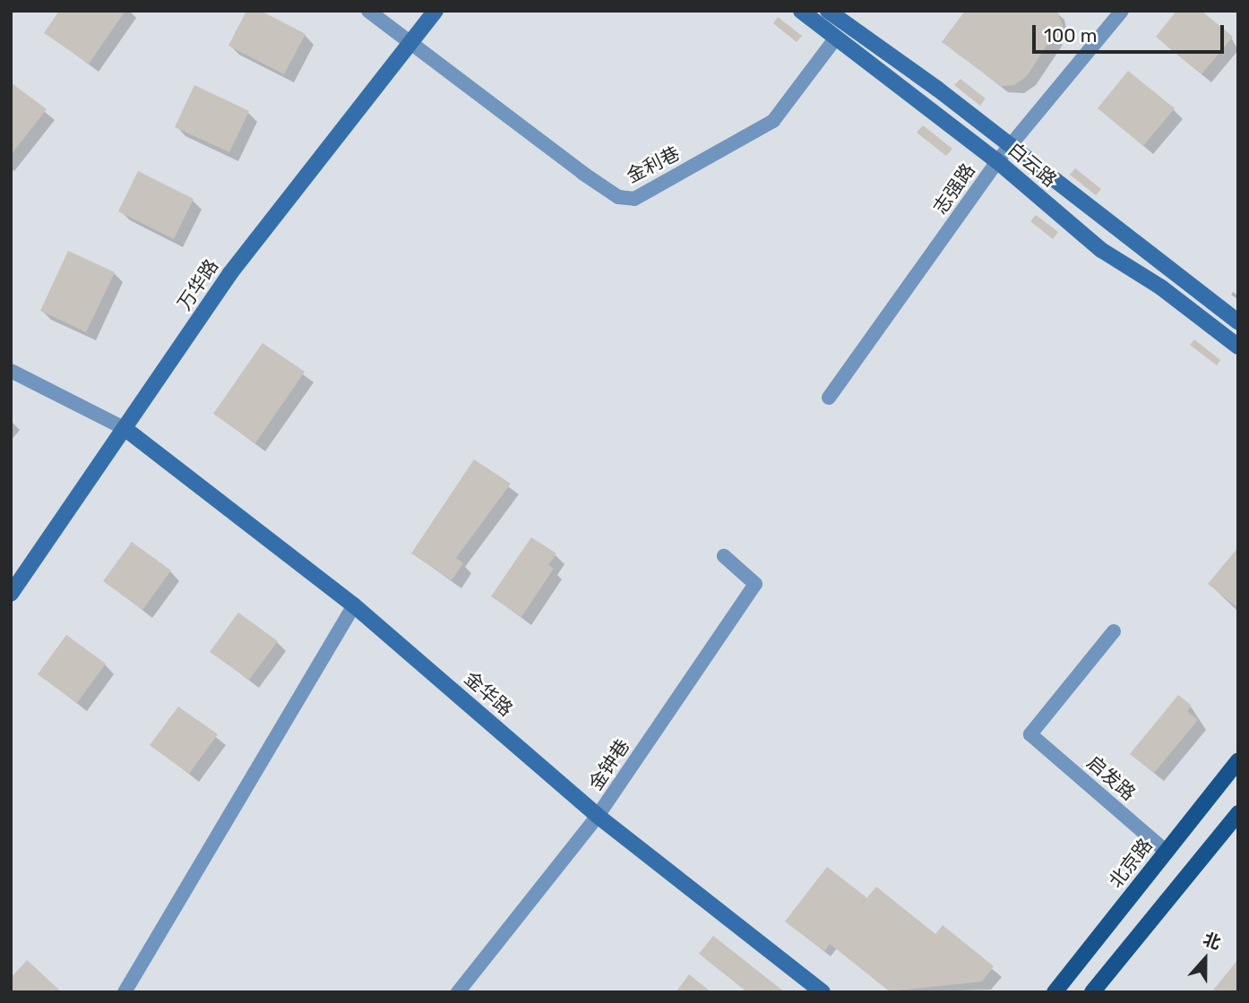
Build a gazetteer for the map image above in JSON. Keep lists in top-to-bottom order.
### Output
{
  "streets": {
    "main road": ["北京路"],
    "street": [
      "金利巷",
      "白云路",
      "志强路",
      "万华路",
      "金华路",
      "金钟巷",
      "启发路"
    ]
  },
  "crossings": [
    ["金利巷", "白云路"],
    ["金利巷", "万华路"],
    ["白云路", "志强路"],
    ["万华路", "金华路"],
    ["金华路", "金钟巷"],
    ["启发路", "北京路"]
  ],
  "scale_bar": "100 m",
  "north": "top"
}
